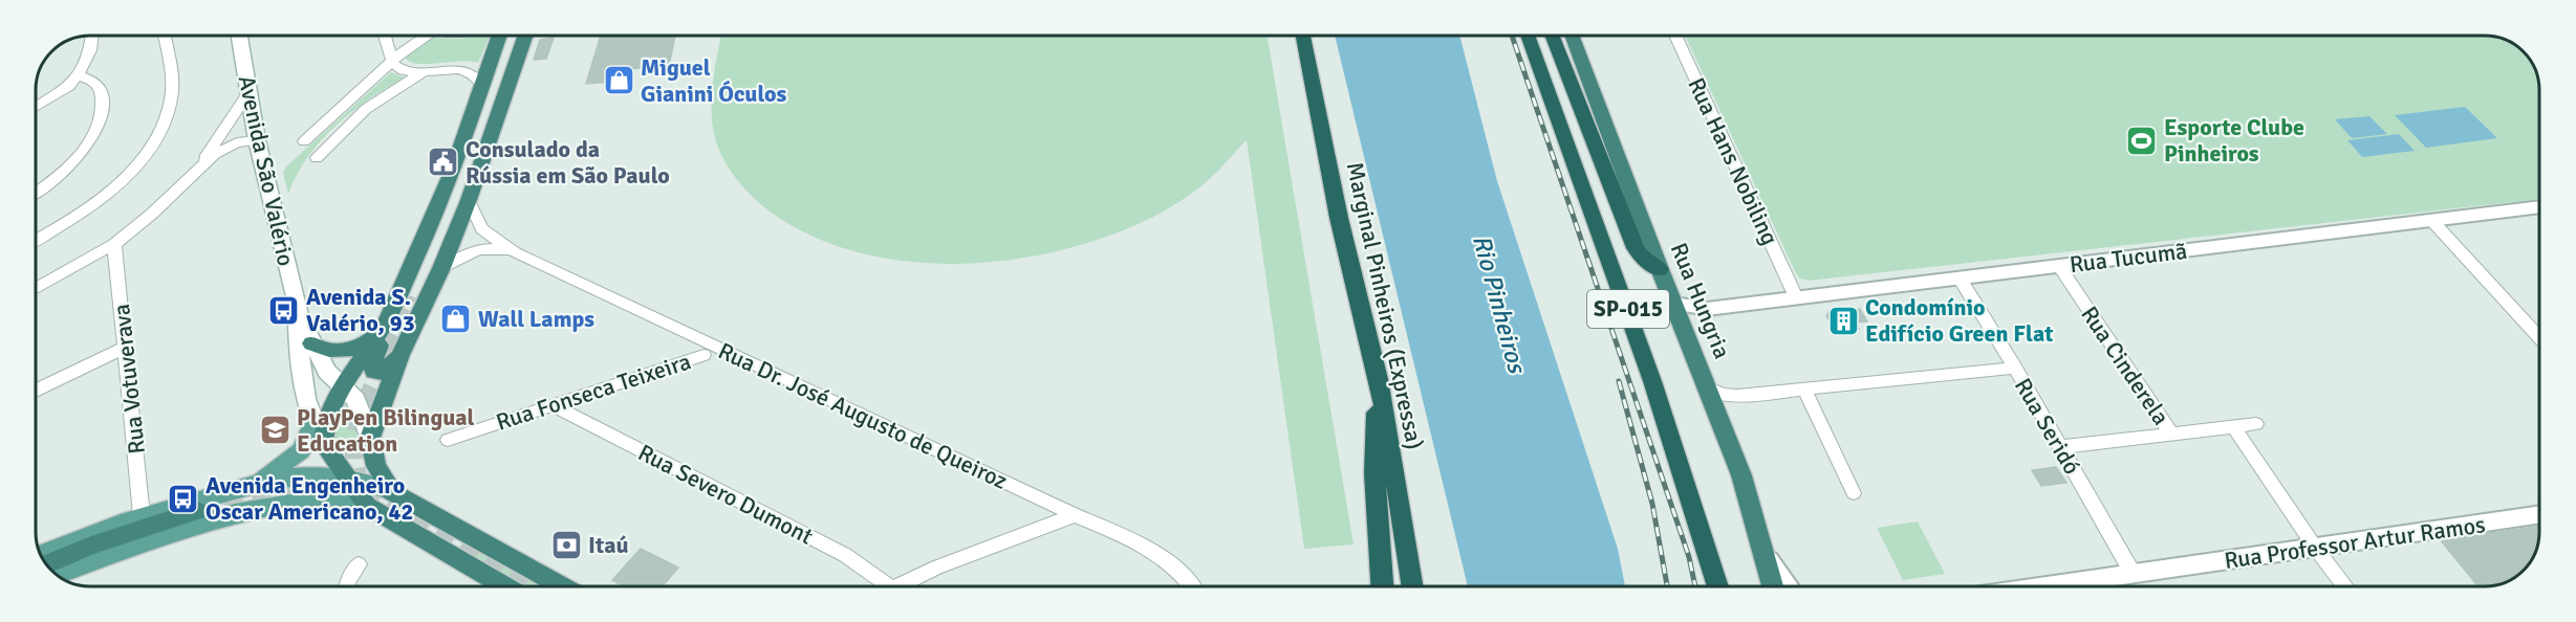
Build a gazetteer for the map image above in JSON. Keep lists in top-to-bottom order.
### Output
{
  "streets": {
    "highway": ["Rua Hungria", "Marginal Pinheiros (Expressa)", "SP-015"],
    "main road": ["Avenida São Valério"],
    "street": [
      "Rua Hans Nobiling",
      "Rua Tucumã",
      "Rua Cinderela",
      "Rua Votuverava",
      "Rua Fonseca Teixeira",
      "Rua Dr. José Augusto de Queiroz",
      "Rua Seridó",
      "Rua Severo Dumont",
      "Rua Professor Artur Ramos"
    ]
  },
  "crossings": [
    ["Rua Hans Nobiling", "Rua Tucumã"],
    ["Rua Tucumã", "Rua Hungria"],
    ["Rua Tucumã", "Rua Cinderela"],
    ["Rua Tucumã", "Rua Seridó"],
    ["Rua Fonseca Teixeira", "Rua Severo Dumont"],
    ["Rua Seridó", "Rua Professor Artur Ramos"]
  ],
  "water": ["Rio Pinheiros"],
  "places": {
    "shop": ["Miguel Gianini Óculos", "Wall Lamps"],
    "sports": ["Esporte Clube Pinheiros"],
    "public building": ["Consulado da Rússia em São Paulo"],
    "bus stop": ["Avenida S. Valério, 93", "Avenida Engenheiro Oscar Americano, 42"],
    "building": ["Condomínio Edifício Green Flat"],
    "school or university": ["PlayPen Bilingual Education"],
    "bank": ["Itaú"]
  }
}
